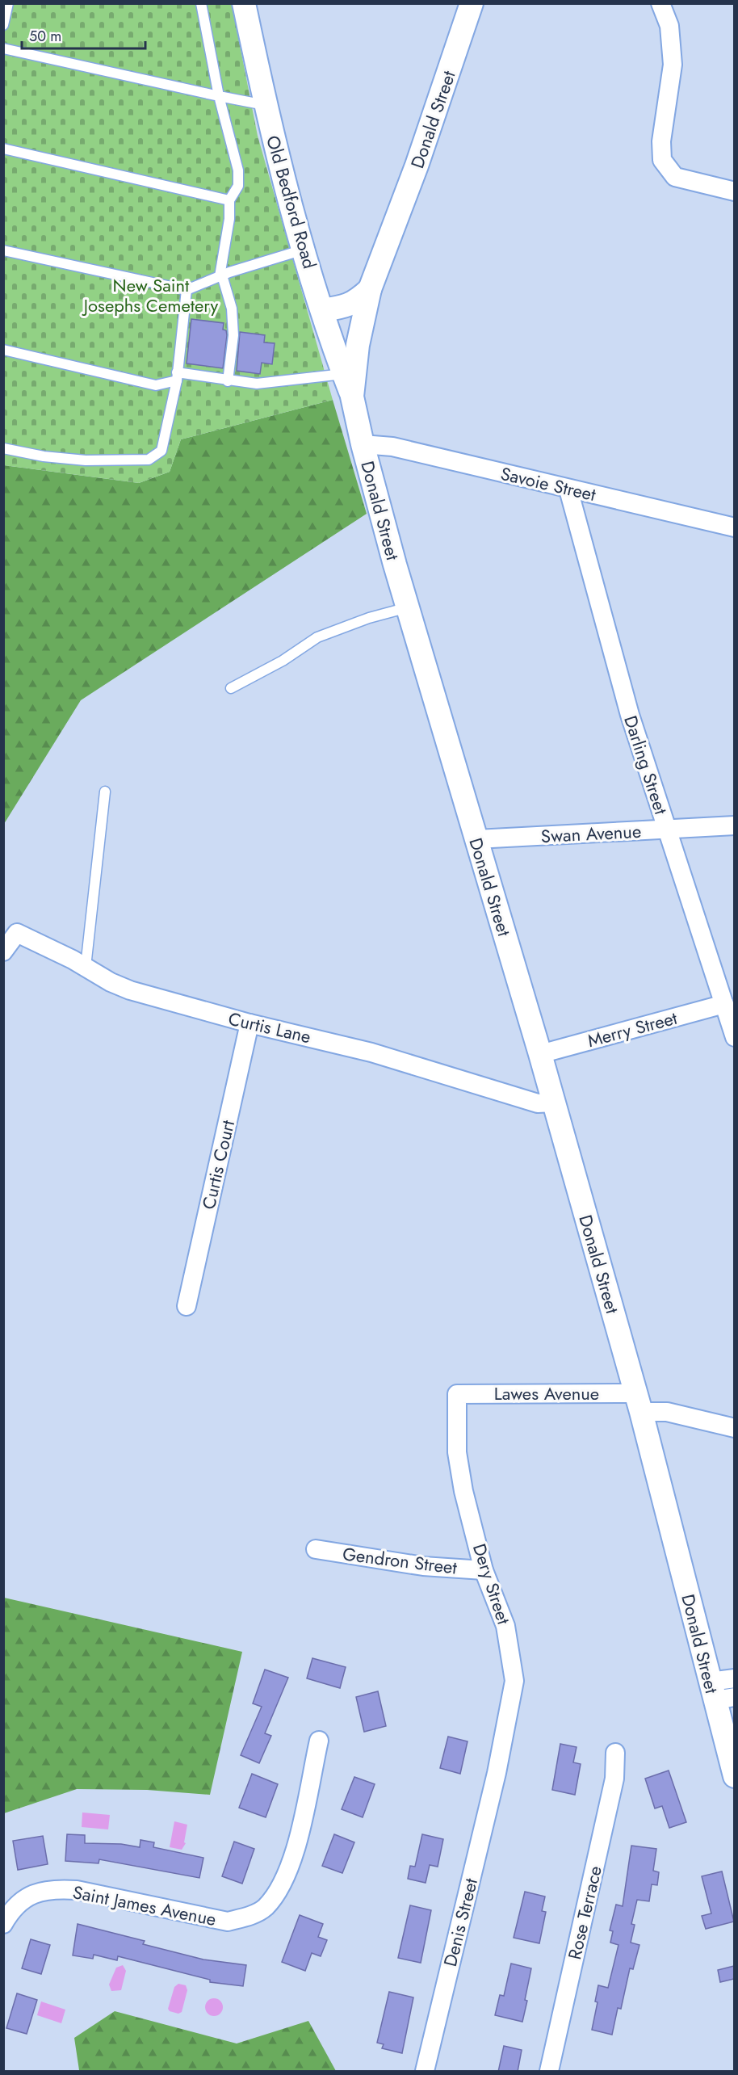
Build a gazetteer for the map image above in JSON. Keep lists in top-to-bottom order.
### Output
{
  "streets": {
    "street": [
      "Donald Street",
      "Old Bedford Road",
      "Savoie Street",
      "Darling Street",
      "Swan Avenue",
      "Curtis Lane",
      "Merry Street",
      "Curtis Court",
      "Lawes Avenue",
      "Gendron Street",
      "Dery Street",
      "Saint James Avenue",
      "Rose Terrace",
      "Denis Street"
    ]
  },
  "crossings": [
    ["Donald Street", "Old Bedford Road"],
    ["Donald Street", "Savoie Street"],
    ["Donald Street", "Swan Avenue"],
    ["Donald Street", "Curtis Lane"],
    ["Donald Street", "Merry Street"],
    ["Donald Street", "Lawes Avenue"],
    ["Savoie Street", "Darling Street"],
    ["Darling Street", "Swan Avenue"],
    ["Darling Street", "Merry Street"],
    ["Curtis Lane", "Curtis Court"],
    ["Lawes Avenue", "Dery Street"],
    ["Gendron Street", "Dery Street"],
    ["Dery Street", "Denis Street"]
  ],
  "parks": ["New Saint Josephs Cemetery"],
  "scale_bar": "50 m"
}
